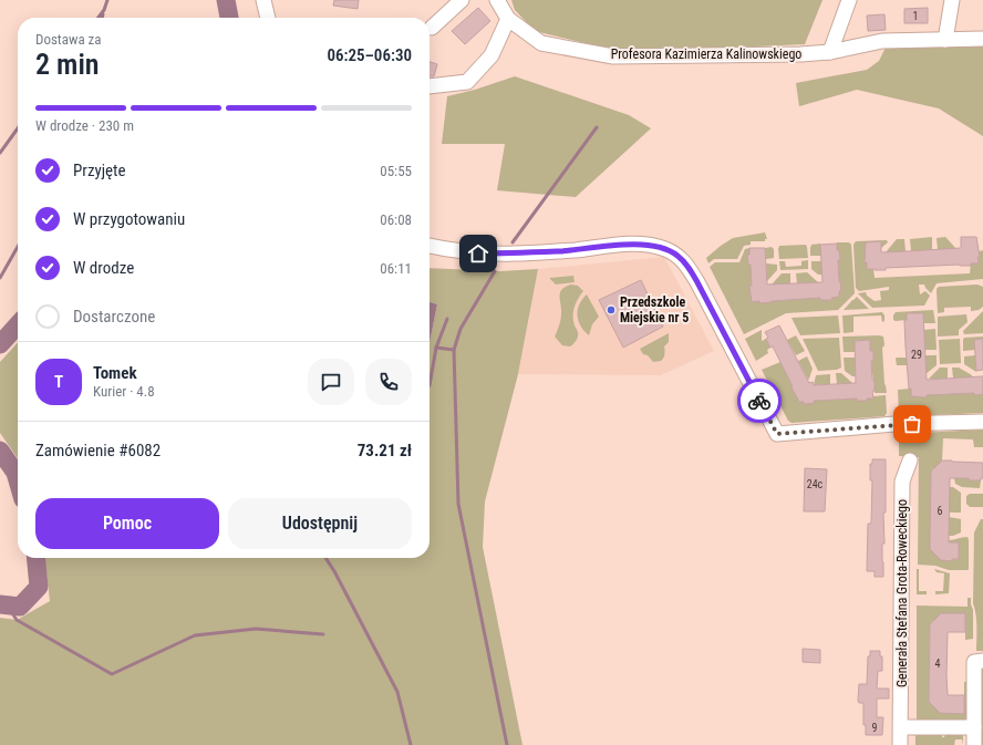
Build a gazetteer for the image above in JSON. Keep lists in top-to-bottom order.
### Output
{
  "streets": {
    "street": ["Profesora Kazimierza Kalinowskiego", "Generała Stefana Grota-Roweckiego"]
  },
  "places": ["Przedszkole Miejskie nr 5"],
  "house_numbers": [
    "1",
    "29",
    "24c",
    "6",
    "4",
    "9"
  ],
  "page": {
    "heading": ["2 min", "Dostawa za", "06:25–06:30"],
    "panel": [
      "Tomek",
      "Kurier · 4.8",
      "Zamówienie #6082",
      "73.21 zł"
    ],
    "bar": "W drodze · 230 m",
    "list": [
      ["Przyjęte", "05:55"],
      ["W przygotowaniu", "06:08"],
      ["W drodze", "06:11"],
      "Dostarczone"
    ],
    "round": "T",
    "buttons": ["Pomoc", "Udostępnij"]
  }
}
